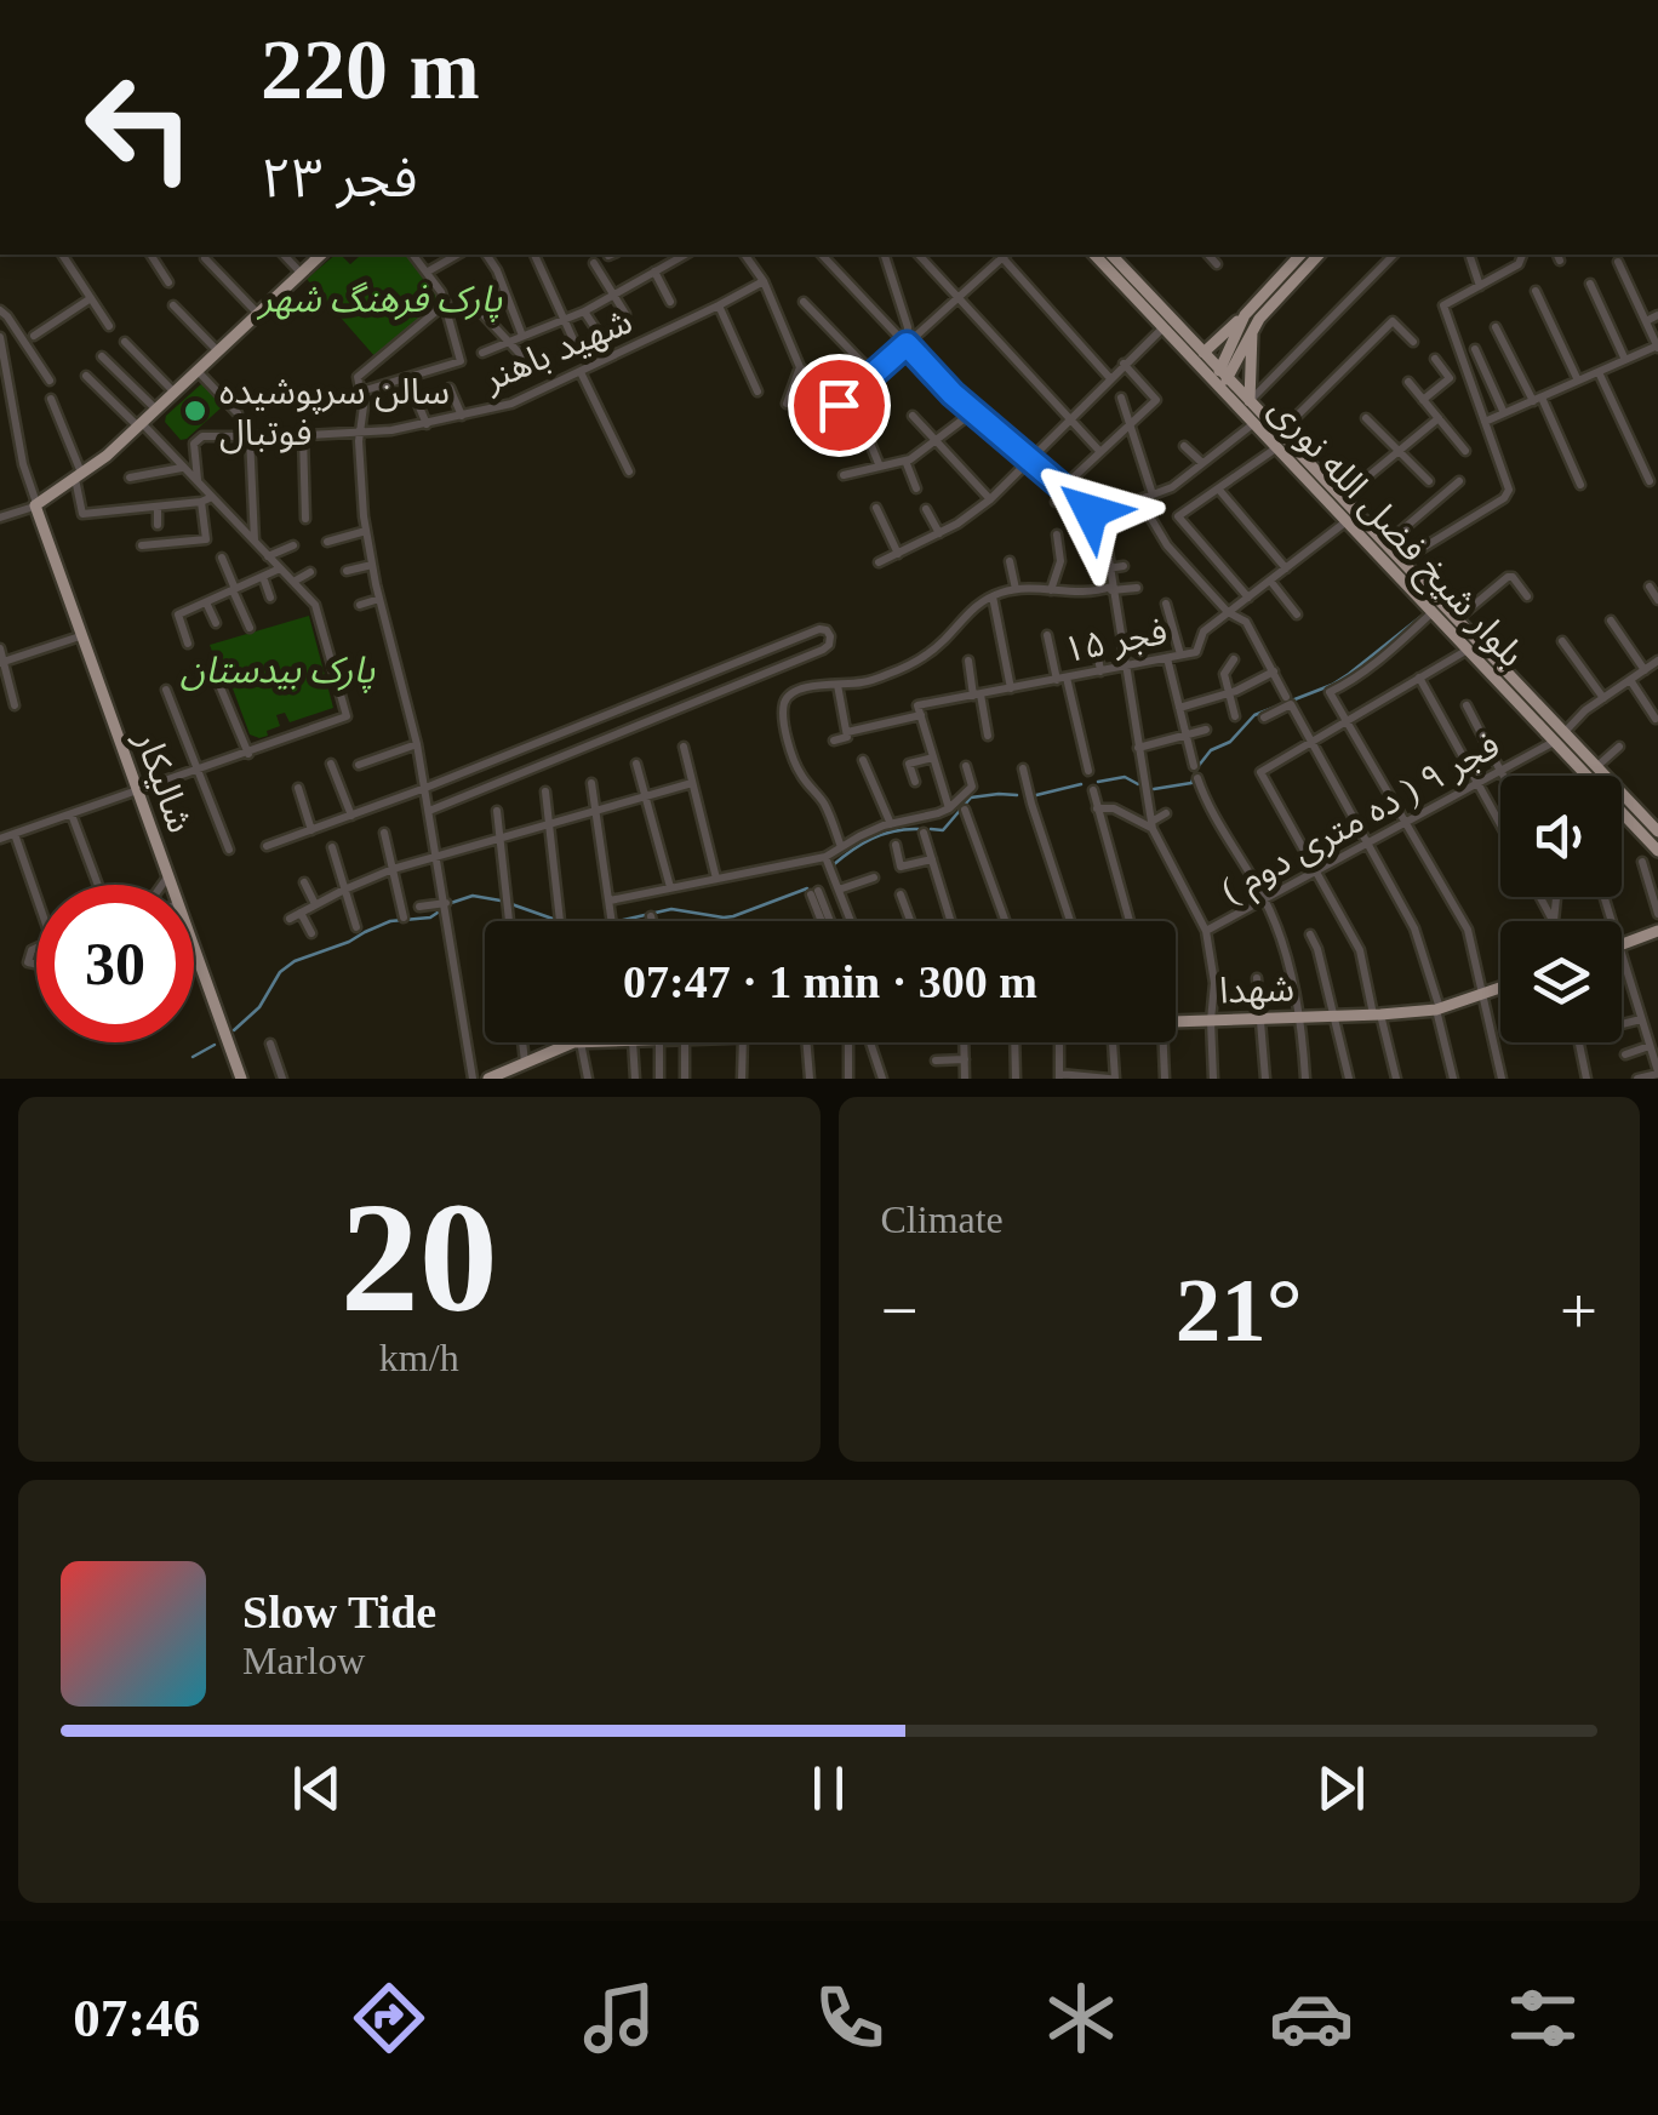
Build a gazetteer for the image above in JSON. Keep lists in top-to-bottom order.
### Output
{
  "streets": {
    "main road": ["بلوار شیخ فضل الله نوری", "شالیکار", "شهدا"],
    "street": ["شهید باهنر", "فجر ۱۵", "فجر ۹ ( ده متری دوم )"]
  },
  "crossings": [
    ["بلوار شیخ فضل الله نوری", "فجر ۱۵"],
    ["بلوار شیخ فضل الله نوری", "فجر ۹ ( ده متری دوم )"],
    ["فجر ۹ ( ده متری دوم )", "شهدا"]
  ],
  "parks": ["پارک فرهنگ شهر", "پارک بیدستان"],
  "places": ["سالن سرپوشیده فوتبال"],
  "page": {
    "turn": ["220 m", "فجر ۲۳"],
    "limit": "30",
    "trip": "07:47 · 1 min · 300 m",
    "tile": [
      ["20", "km/h"],
      "Climate"
    ],
    "heat": ["−", "21°", "+"],
    "song": ["Slow Tide", "Marlow"],
    "tabs": "07:46"
  }
}
